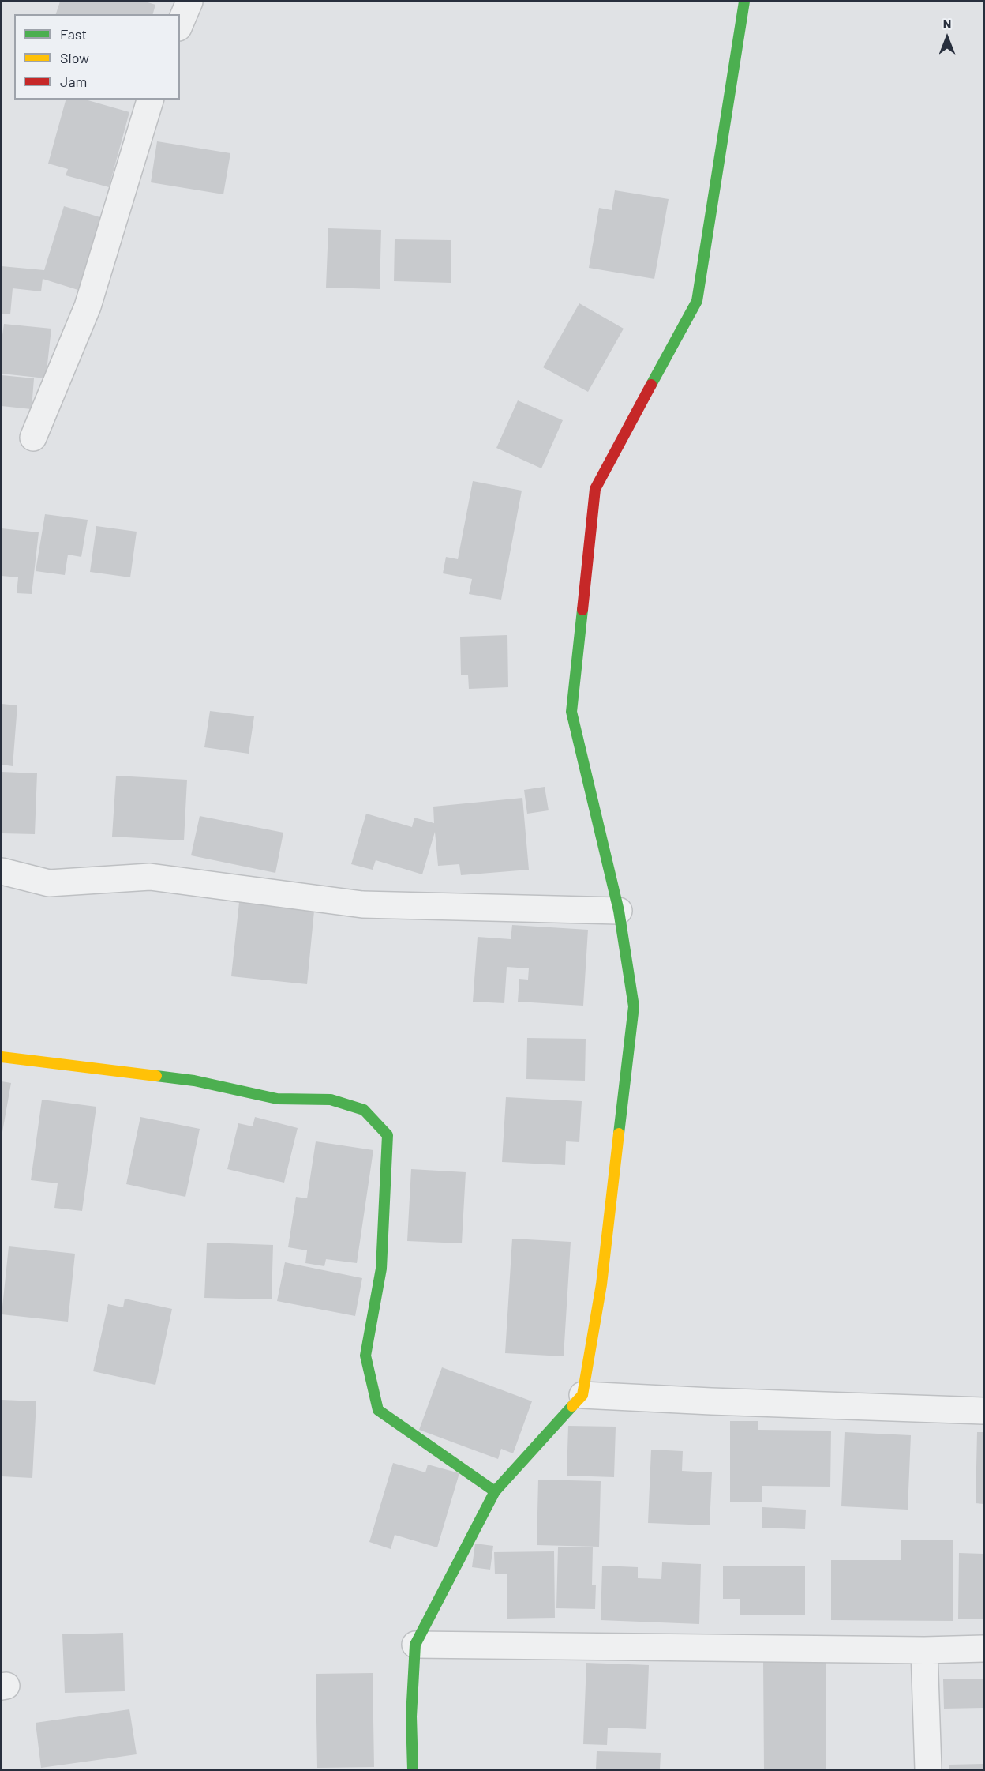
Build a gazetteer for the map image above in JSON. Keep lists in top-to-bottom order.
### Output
{
  "legend": ["Fast", "Slow", "Jam"],
  "north": "top"
}
